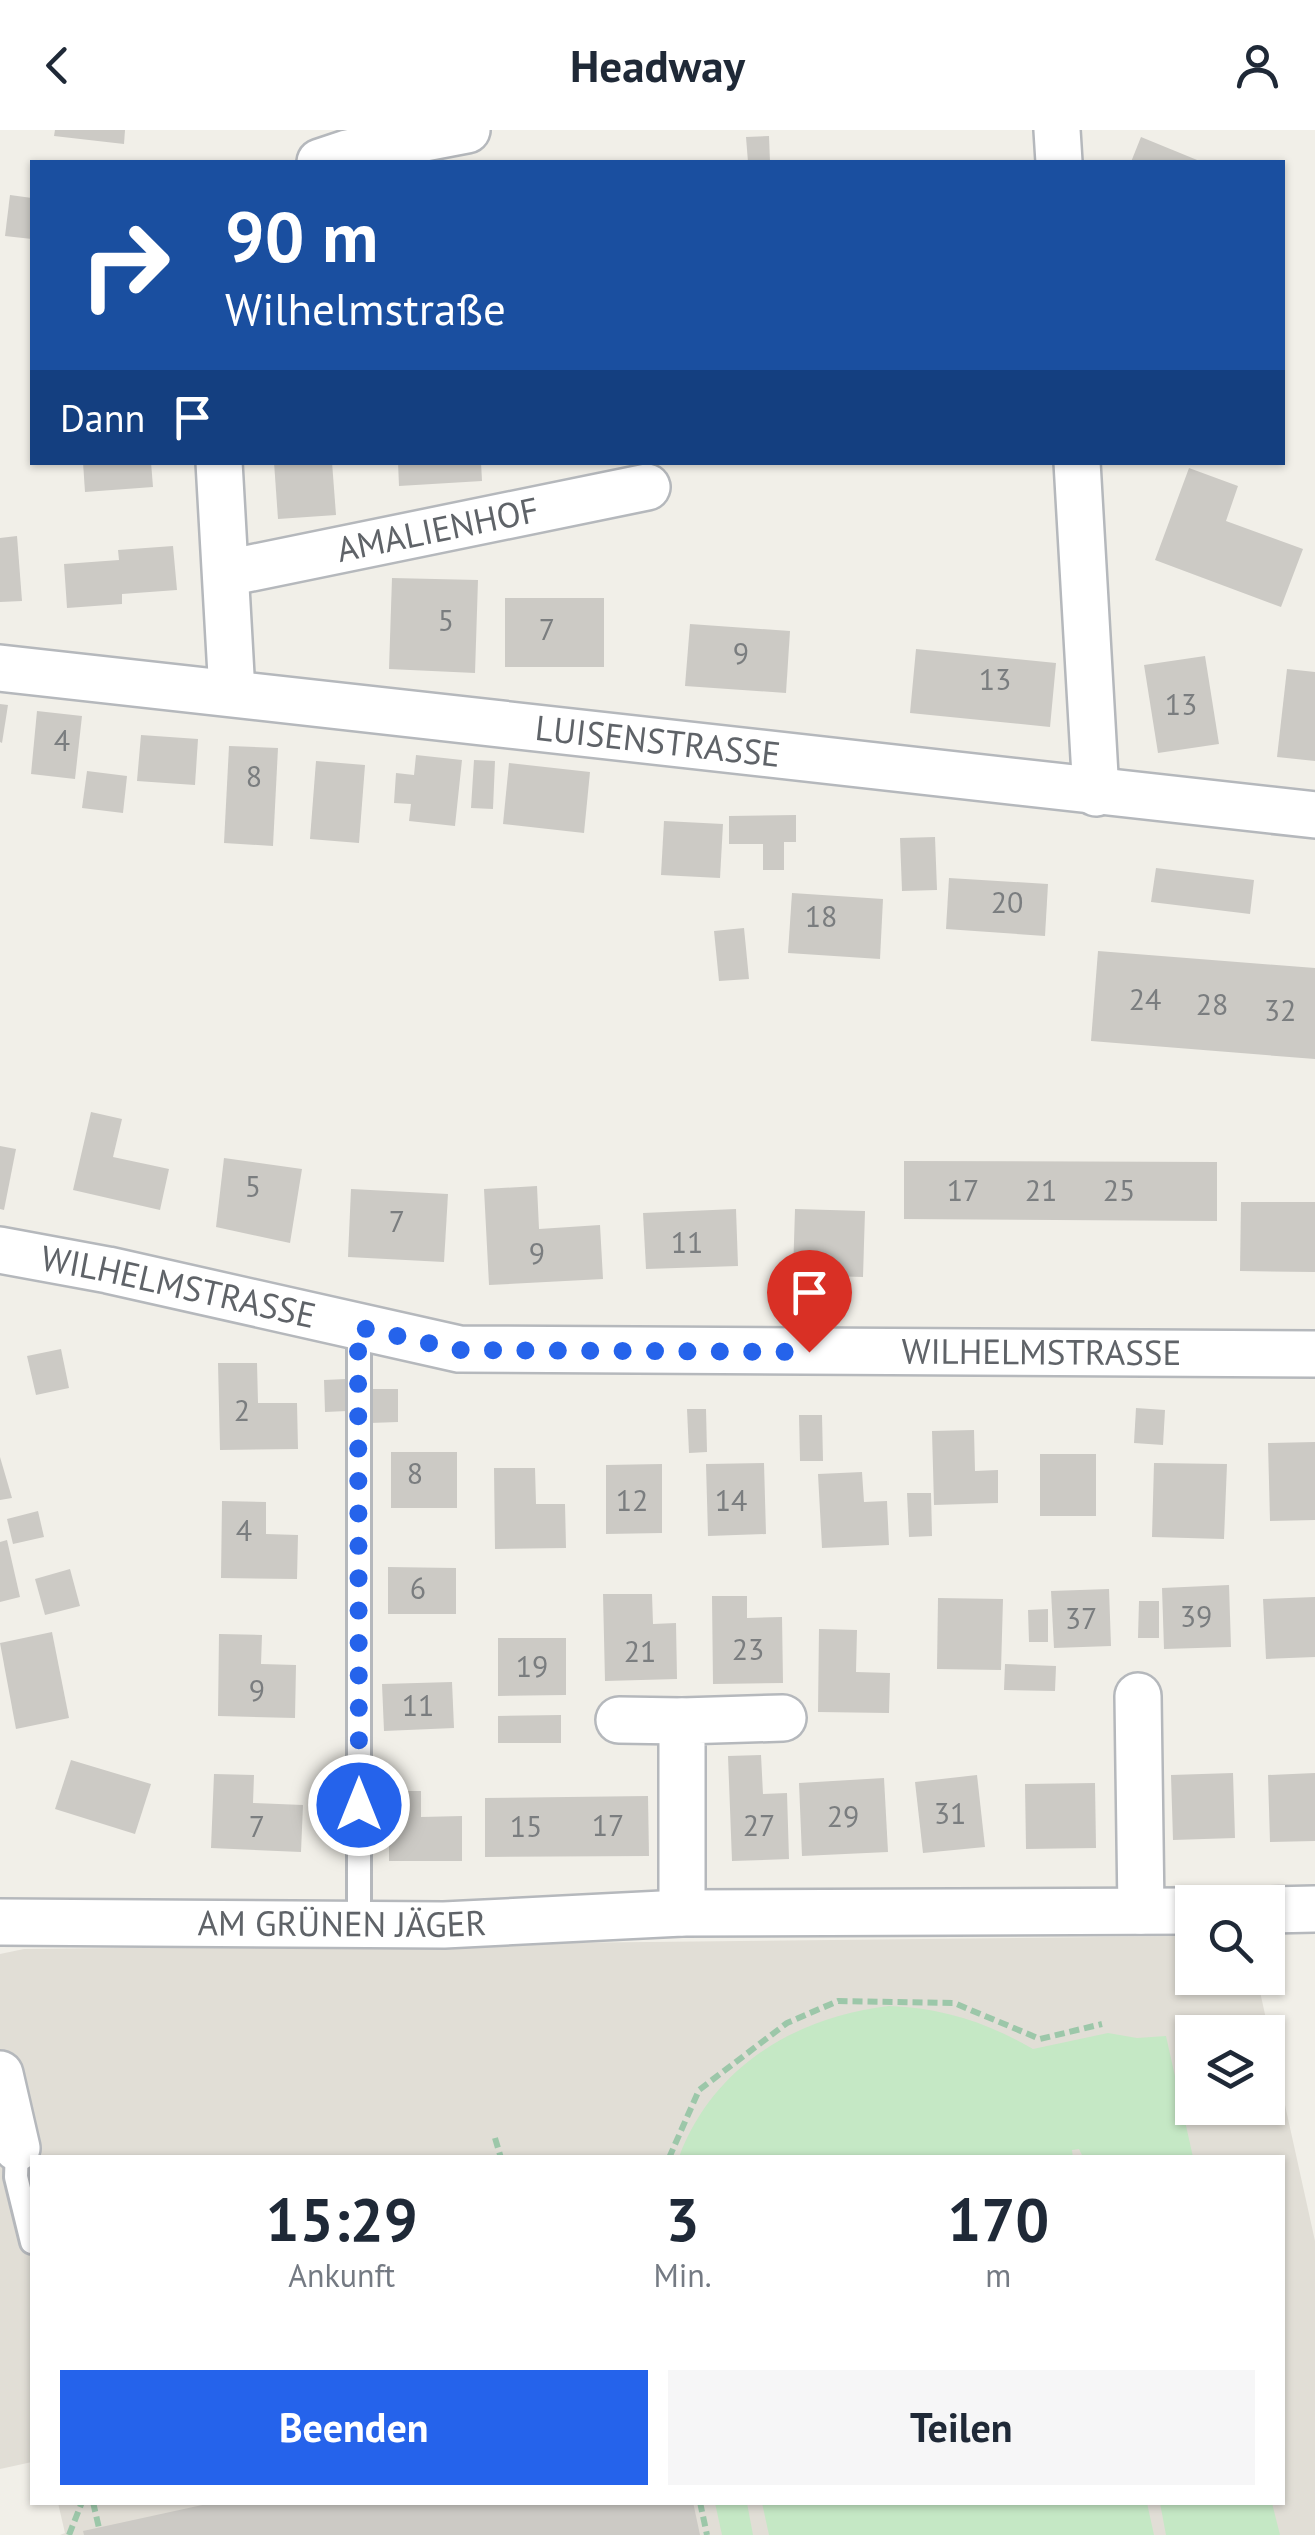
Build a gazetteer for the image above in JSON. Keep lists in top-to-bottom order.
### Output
{
  "streets": {
    "street": [
      "AMALIENHOF",
      "LUISENSTRASSE",
      "WILHELMSTRASSE",
      "AM GRÜNEN JÄGER"
    ]
  },
  "house_numbers": [
    "5",
    "7",
    "9",
    "13",
    "13",
    "4",
    "8",
    "20",
    "18",
    "24",
    "28",
    "32",
    "5",
    "17",
    "21",
    "25",
    "7",
    "11",
    "9",
    "2",
    "8",
    "12",
    "14",
    "4",
    "6",
    "39",
    "37",
    "23",
    "21",
    "19",
    "9",
    "11",
    "31",
    "29",
    "17",
    "27",
    "7",
    "15"
  ],
  "page": {
    "header": "Headway",
    "turn": ["90 m", "Wilhelmstraße"],
    "then": "Dann",
    "eta": [
      "15:29",
      "Ankunft",
      "3",
      "Min.",
      "170",
      "m"
    ],
    "buttons": ["Beenden", "Teilen"]
  }
}
